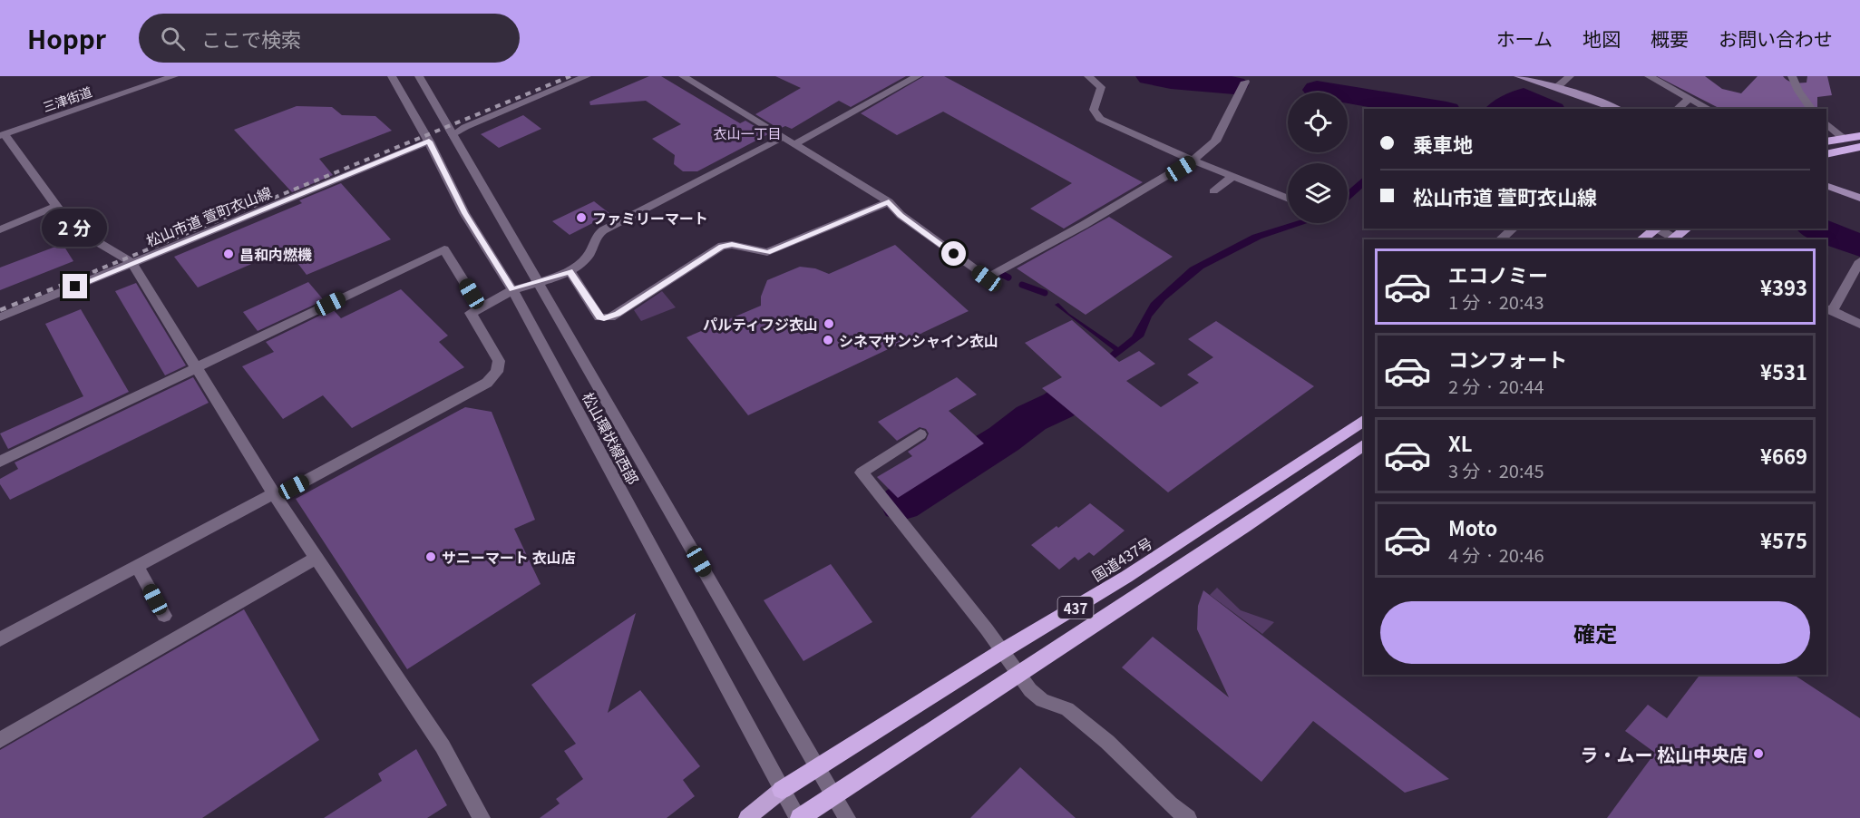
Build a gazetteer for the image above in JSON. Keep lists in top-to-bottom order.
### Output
{
  "streets": {
    "highway": ["国道437号", "437"],
    "street": ["三津街道", "松山市道 萱町衣山線", "松山環状線西部"]
  },
  "crossings": [
    ["松山市道 萱町衣山線", "松山環状線西部"],
    ["松山環状線西部", "国道437号"],
    ["松山環状線西部", "437"]
  ],
  "districts": ["衣山一丁目"],
  "places": [
    "ファミリーマート",
    "昌和内燃機",
    "パルティフジ衣山",
    "シネマサンシャイン衣山",
    "サニーマート 衣山店",
    "ラ・ムー 松山中央店"
  ],
  "page": {
    "header": "Hoppr",
    "search": "ここで検索",
    "nav": [
      "ホーム",
      "地図",
      "概要",
      "お問い合わせ"
    ],
    "banner": ["乗車地", "松山市道 萱町衣山線"],
    "bubble": "2 分",
    "list": [
      {
        "name": "エコノミー",
        "note": "1 分 · 20:43",
        "value": "¥393"
      },
      {
        "name": "コンフォート",
        "note": "2 分 · 20:44",
        "value": "¥531"
      },
      {
        "name": "XL",
        "note": "3 分 · 20:45",
        "value": "¥669"
      },
      {
        "name": "Moto",
        "note": "4 分 · 20:46",
        "value": "¥575"
      }
    ],
    "buttons": "確定"
  }
}
